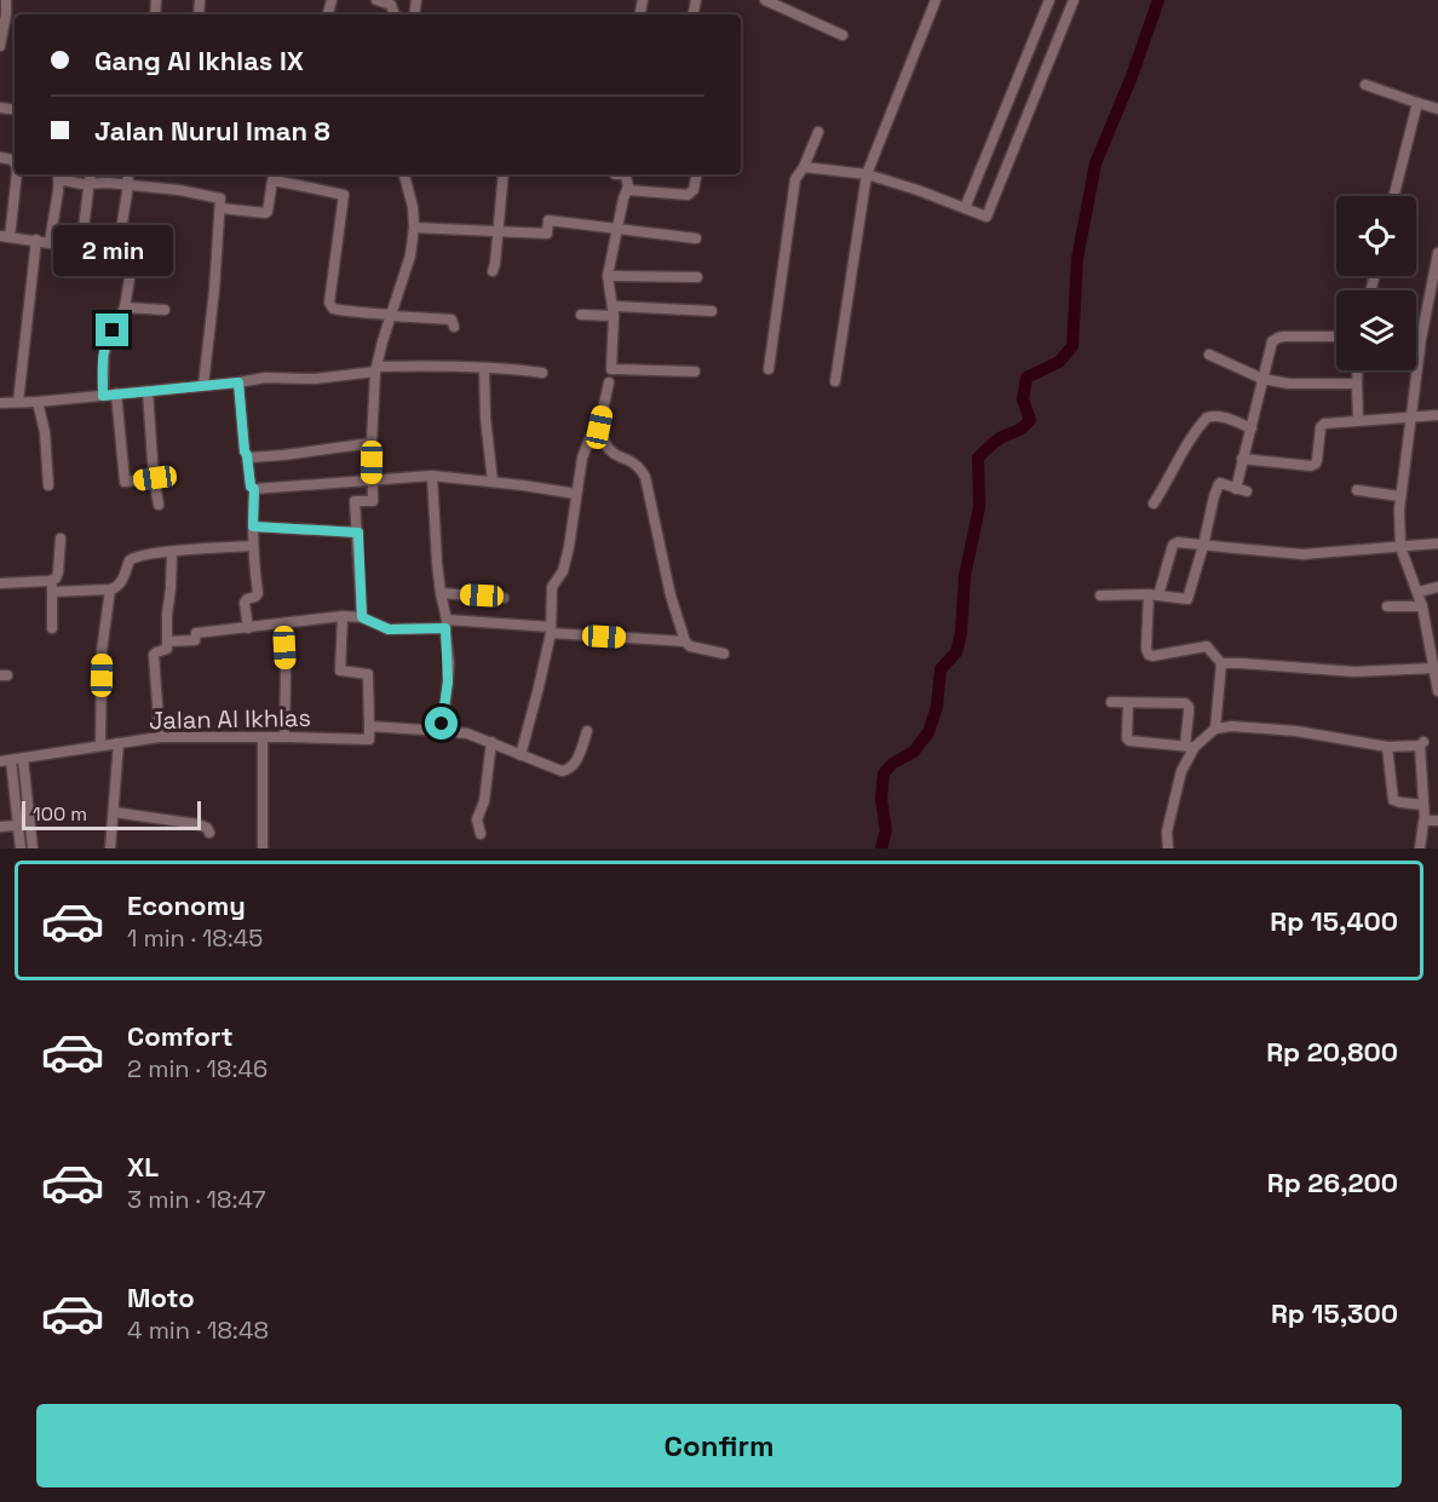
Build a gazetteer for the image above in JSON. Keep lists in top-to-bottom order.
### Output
{
  "streets": {
    "street": ["Jalan Al Ikhlas"]
  },
  "scale_bar": "100 m",
  "page": {
    "banner": ["Gang Al Ikhlas IX", "Jalan Nurul Iman 8"],
    "bubble": "2 min",
    "scale": "100 m",
    "list": [
      {
        "name": "Economy",
        "note": "1 min · 18:45",
        "value": "Rp 15,400"
      },
      {
        "name": "Comfort",
        "note": "2 min · 18:46",
        "value": "Rp 20,800"
      },
      {
        "name": "XL",
        "note": "3 min · 18:47",
        "value": "Rp 26,200"
      },
      {
        "name": "Moto",
        "note": "4 min · 18:48",
        "value": "Rp 15,300"
      }
    ],
    "buttons": "Confirm"
  }
}
